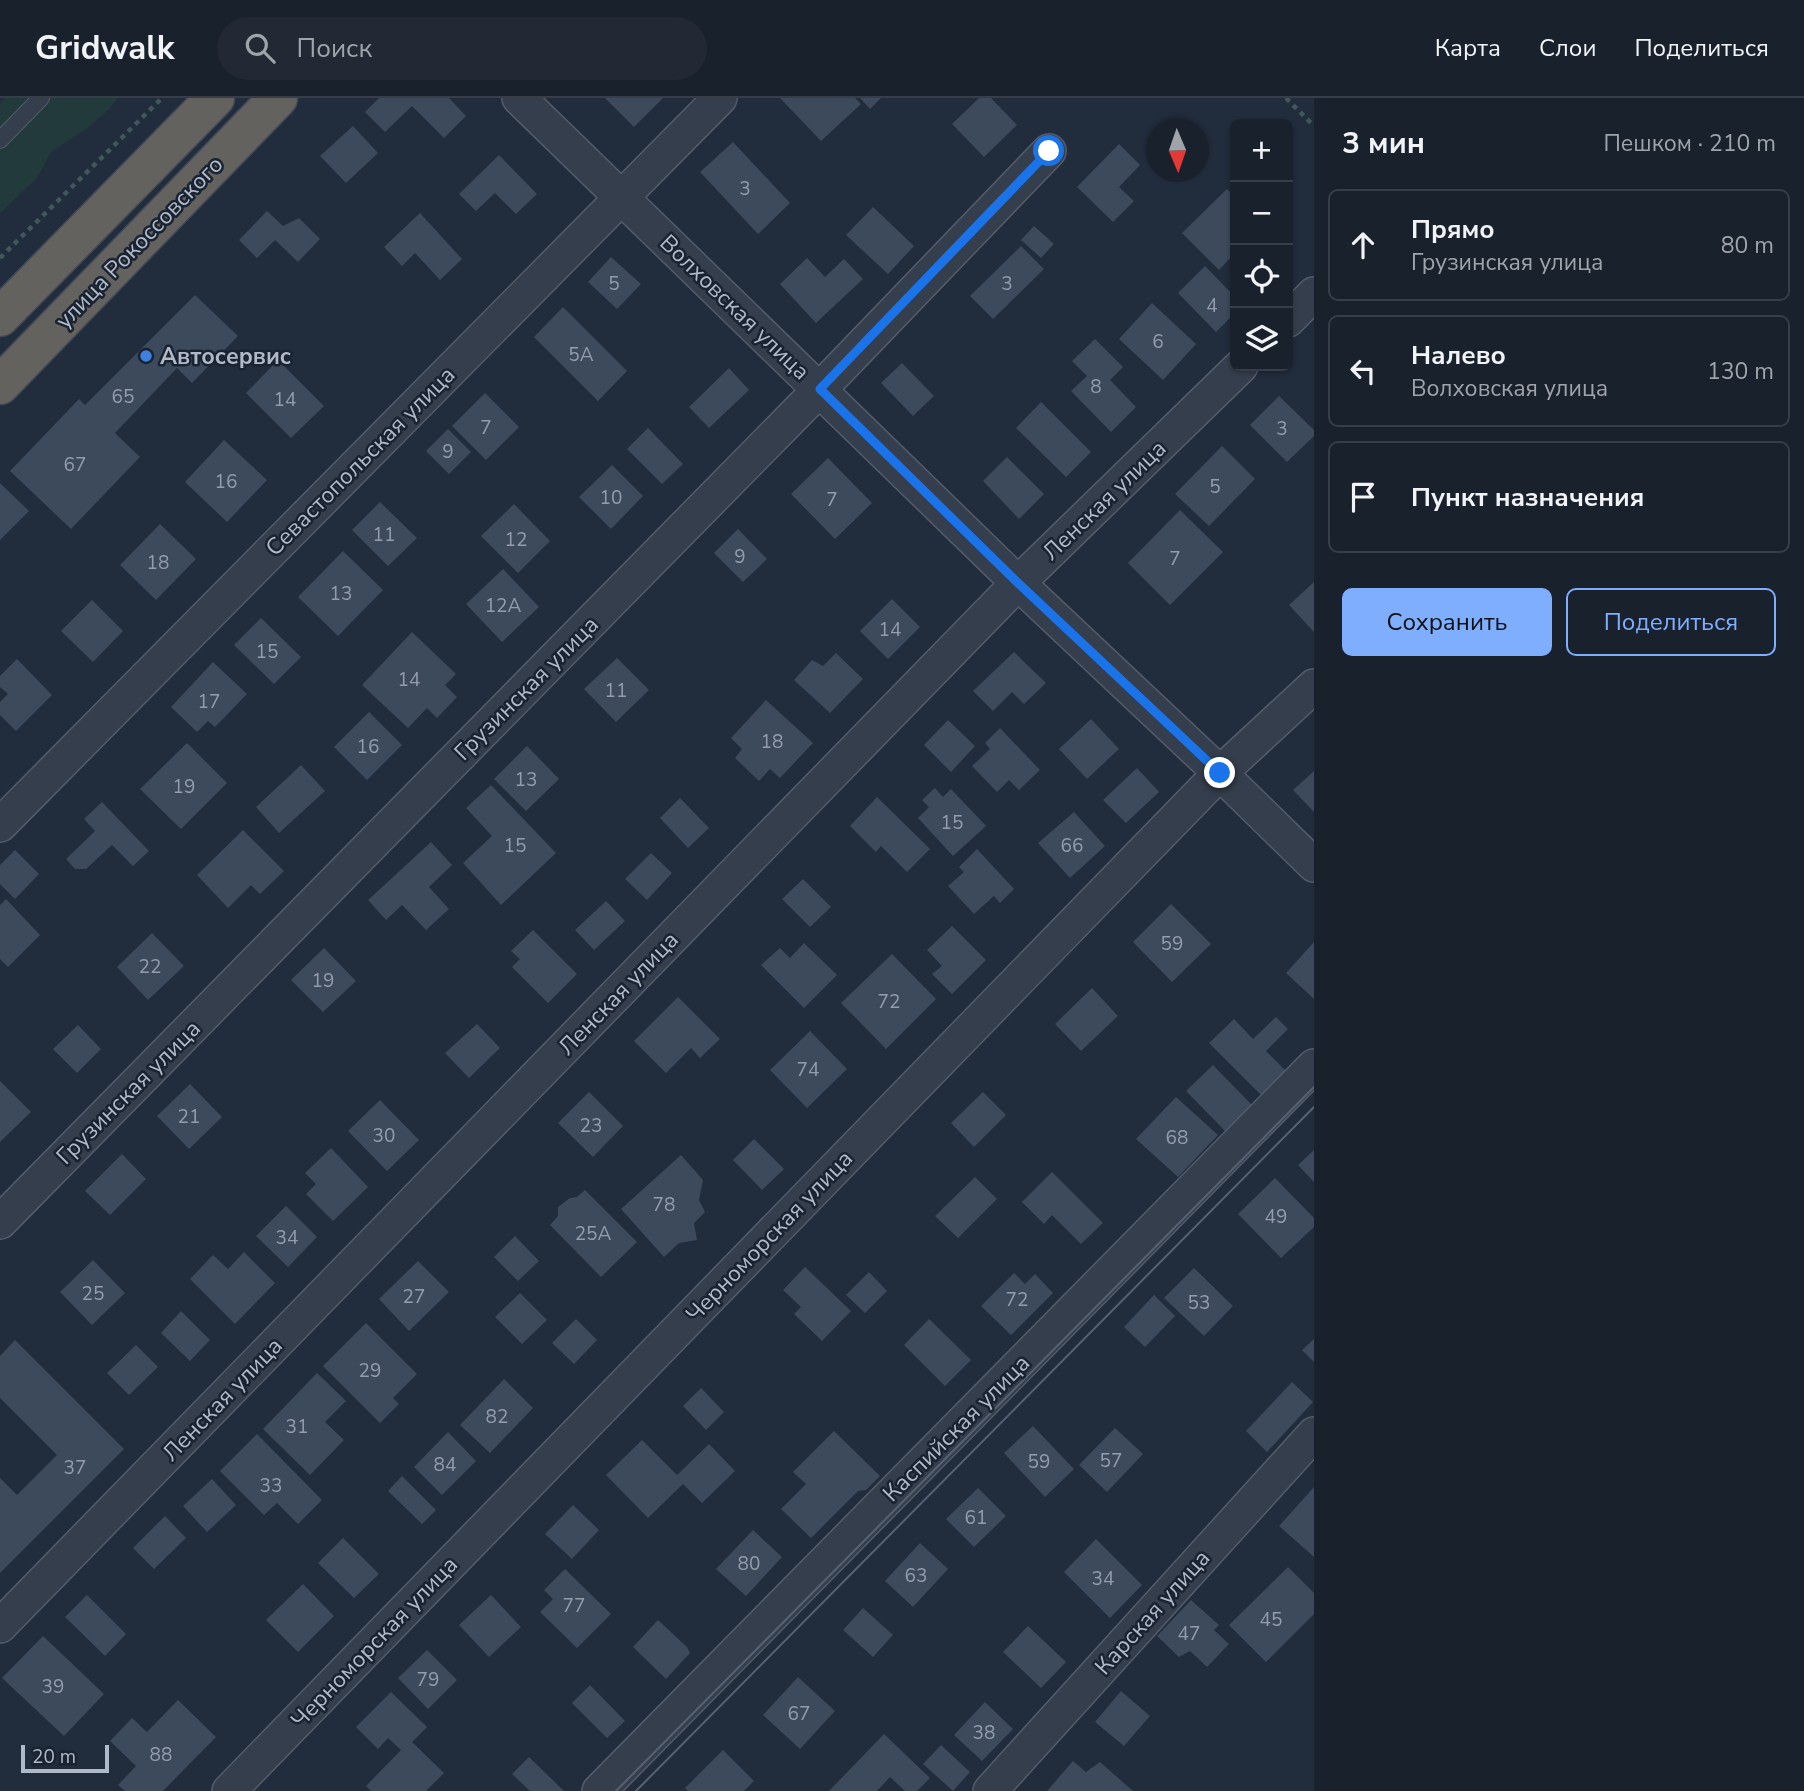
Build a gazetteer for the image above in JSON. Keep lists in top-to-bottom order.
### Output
{
  "streets": {
    "highway": ["улица Рокоссовского"],
    "street": [
      "Волховская улица",
      "Севастопольская улица",
      "Ленская улица",
      "Грузинская улица",
      "Черноморская улица",
      "Каспийская улица",
      "Карская улица"
    ]
  },
  "crossings": [
    ["Волховская улица", "Севастопольская улица"],
    ["Волховская улица", "Ленская улица"],
    ["Волховская улица", "Грузинская улица"],
    ["Волховская улица", "Черноморская улица"]
  ],
  "places": ["Автосервис"],
  "house_numbers": [
    "3",
    "5",
    "3",
    "4",
    "6",
    "5А",
    "8",
    "65",
    "14",
    "7",
    "3",
    "9",
    "67",
    "16",
    "5",
    "10",
    "7",
    "11",
    "12",
    "9",
    "7",
    "18",
    "13",
    "12А",
    "14",
    "15",
    "14",
    "11",
    "17",
    "18",
    "16",
    "13",
    "19",
    "15",
    "15",
    "66",
    "59",
    "22",
    "19",
    "72",
    "74",
    "21",
    "23",
    "30",
    "68",
    "78",
    "49",
    "25А",
    "34",
    "25",
    "27",
    "72",
    "53",
    "29",
    "82",
    "31",
    "57",
    "59",
    "84",
    "37",
    "33",
    "61",
    "80",
    "63",
    "34",
    "77",
    "45",
    "47",
    "79",
    "39",
    "67",
    "38",
    "88"
  ],
  "scale_bar": "20 m",
  "north": "bottom",
  "page": {
    "header": "Gridwalk",
    "search": "Поиск",
    "nav": ["Карта", "Слои", "Поделиться"],
    "heading": ["3 мин", "Пешком · 210 m"],
    "map_buttons": ["+", "−"],
    "list": [
      ["Прямо", "Грузинская улица", "80 m"],
      ["Налево", "Волховская улица", "130 m"],
      "Пункт назначения"
    ],
    "buttons": ["Сохранить", "Поделиться"],
    "scale": "20 m"
  }
}
